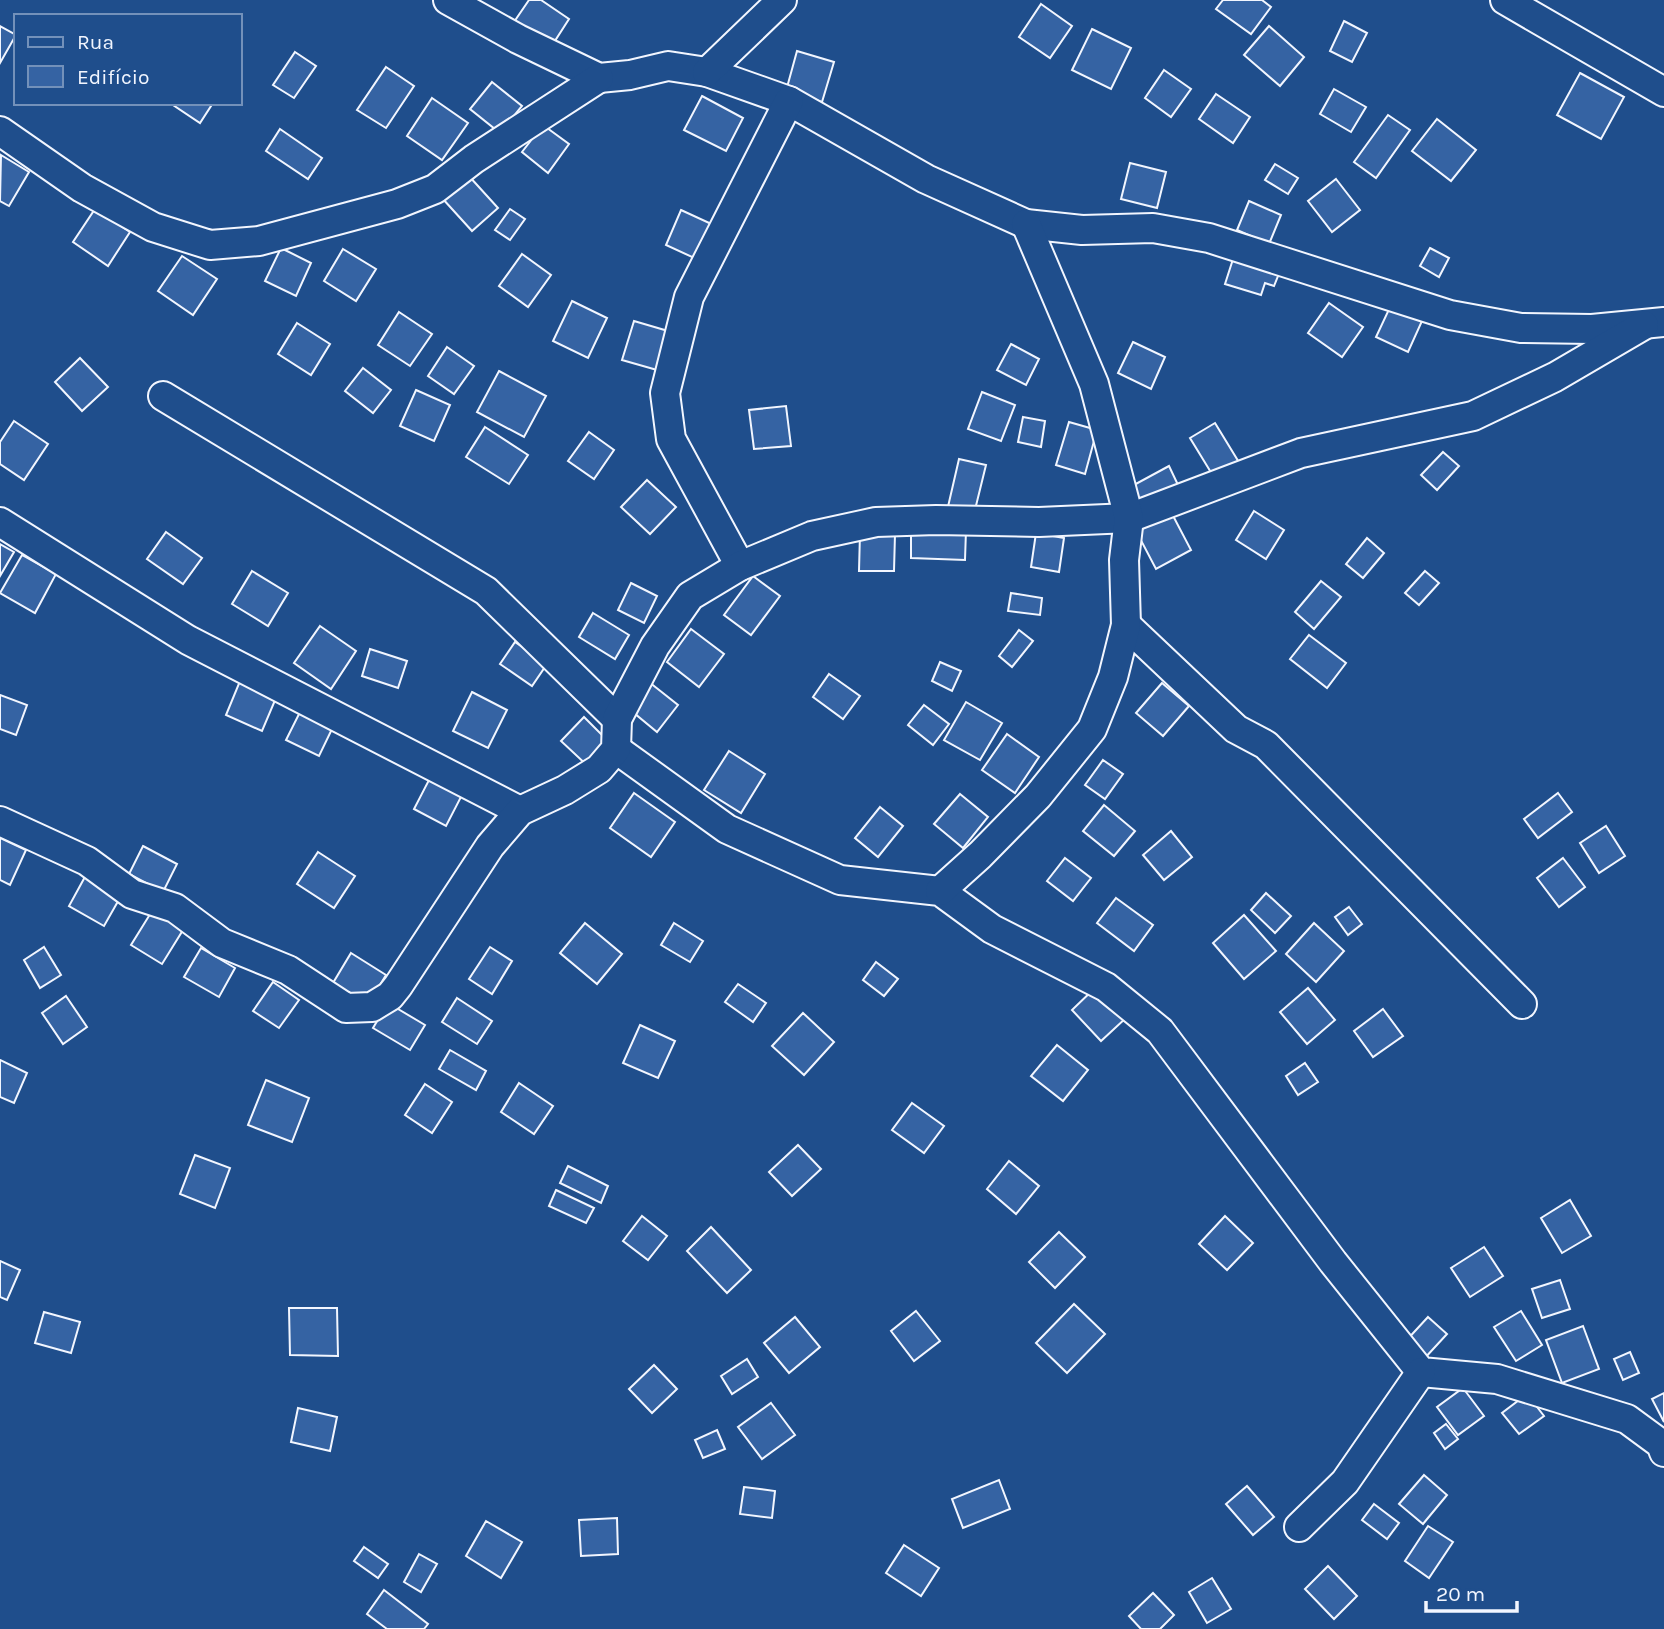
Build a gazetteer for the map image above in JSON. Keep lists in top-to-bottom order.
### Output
{
  "legend": ["Rua", "Edifício"],
  "scale_bar": "20 m"
}
